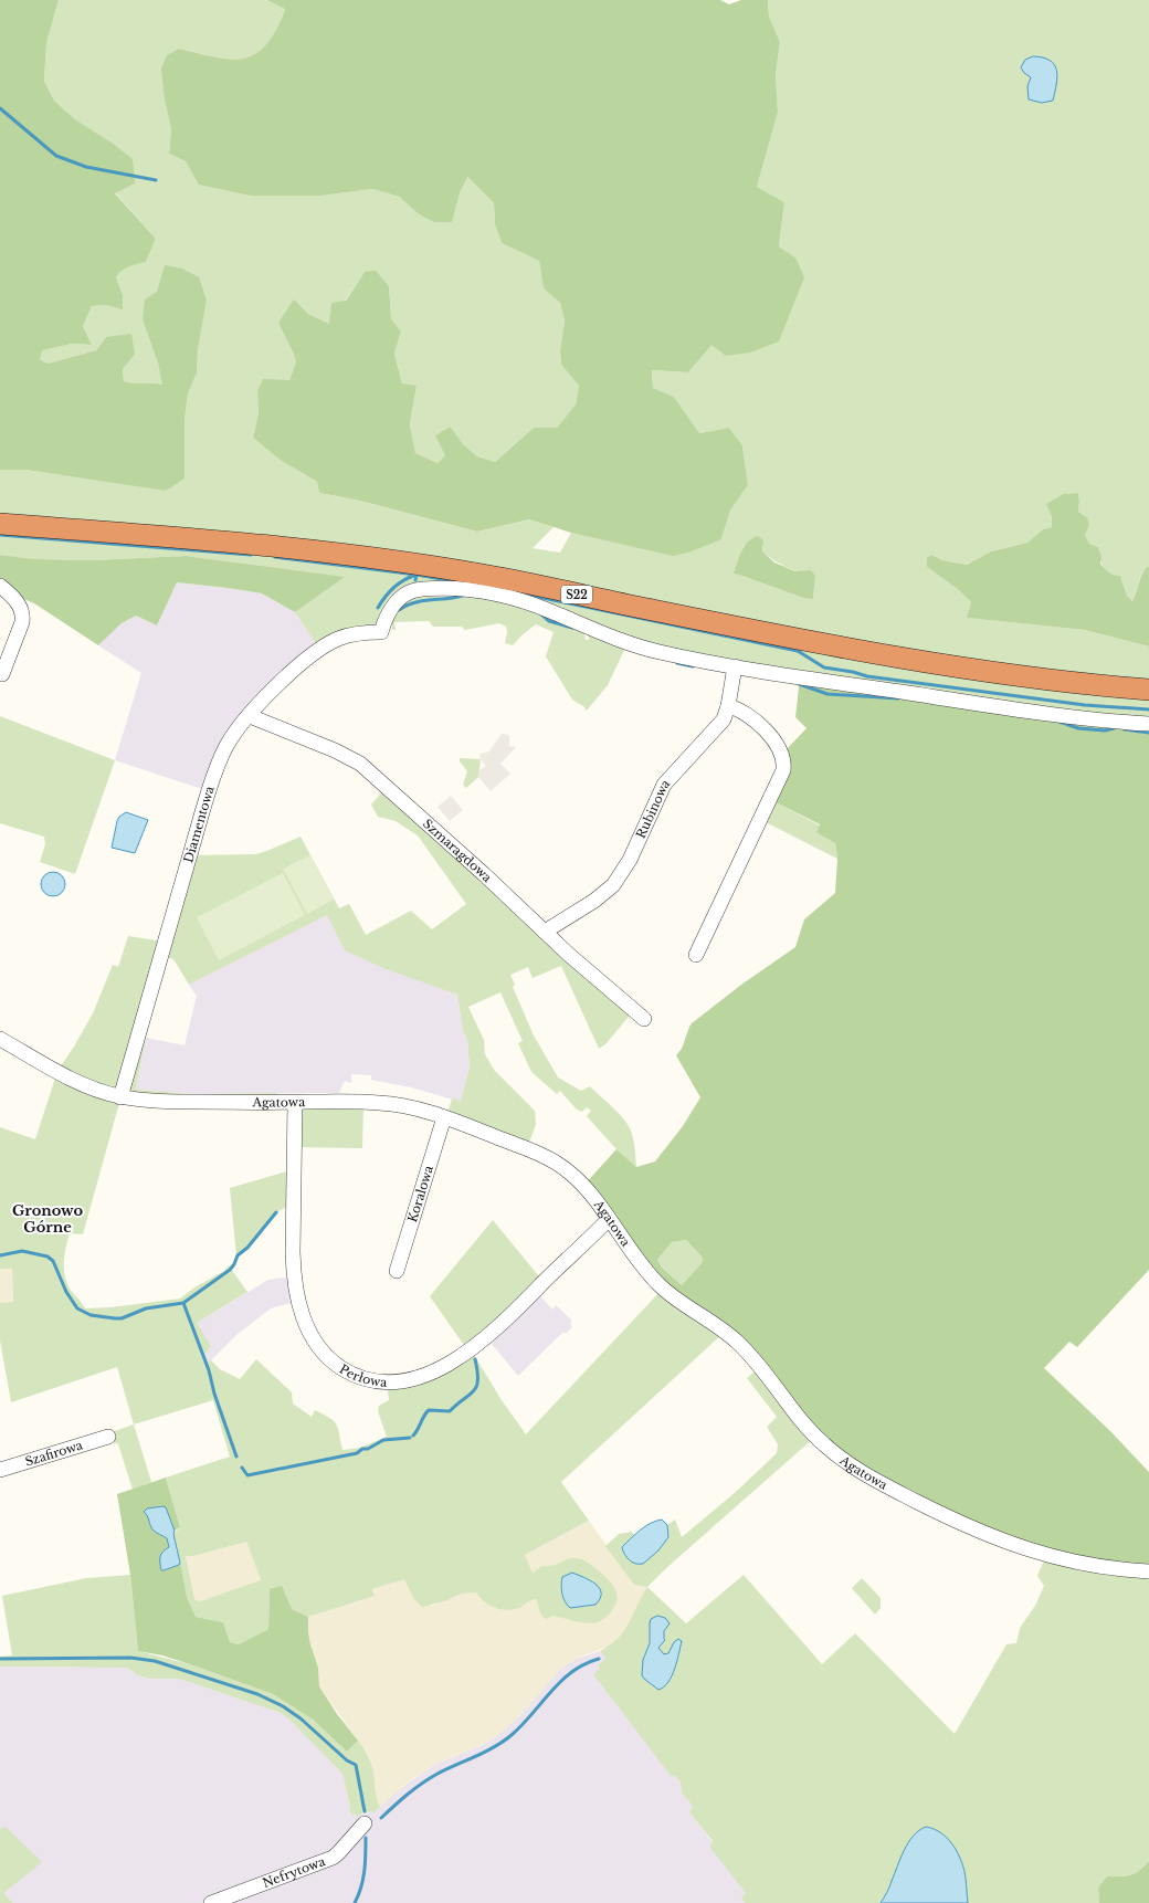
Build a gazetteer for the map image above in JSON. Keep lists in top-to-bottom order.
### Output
{
  "streets": {
    "highway": ["S22"],
    "street": [
      "Rubinowa",
      "Diamentowa",
      "Szmaragdowa",
      "Agatowa",
      "Koralowa",
      "Perłowa",
      "Szafirowa",
      "Nefrytowa"
    ]
  },
  "crossings": [
    ["Rubinowa", "Diamentowa"],
    ["Rubinowa", "Szmaragdowa"],
    ["Diamentowa", "Szmaragdowa"],
    ["Diamentowa", "Agatowa"],
    ["Agatowa", "Koralowa"],
    ["Agatowa", "Perłowa"]
  ],
  "districts": ["Gronowo Górne"]
}
